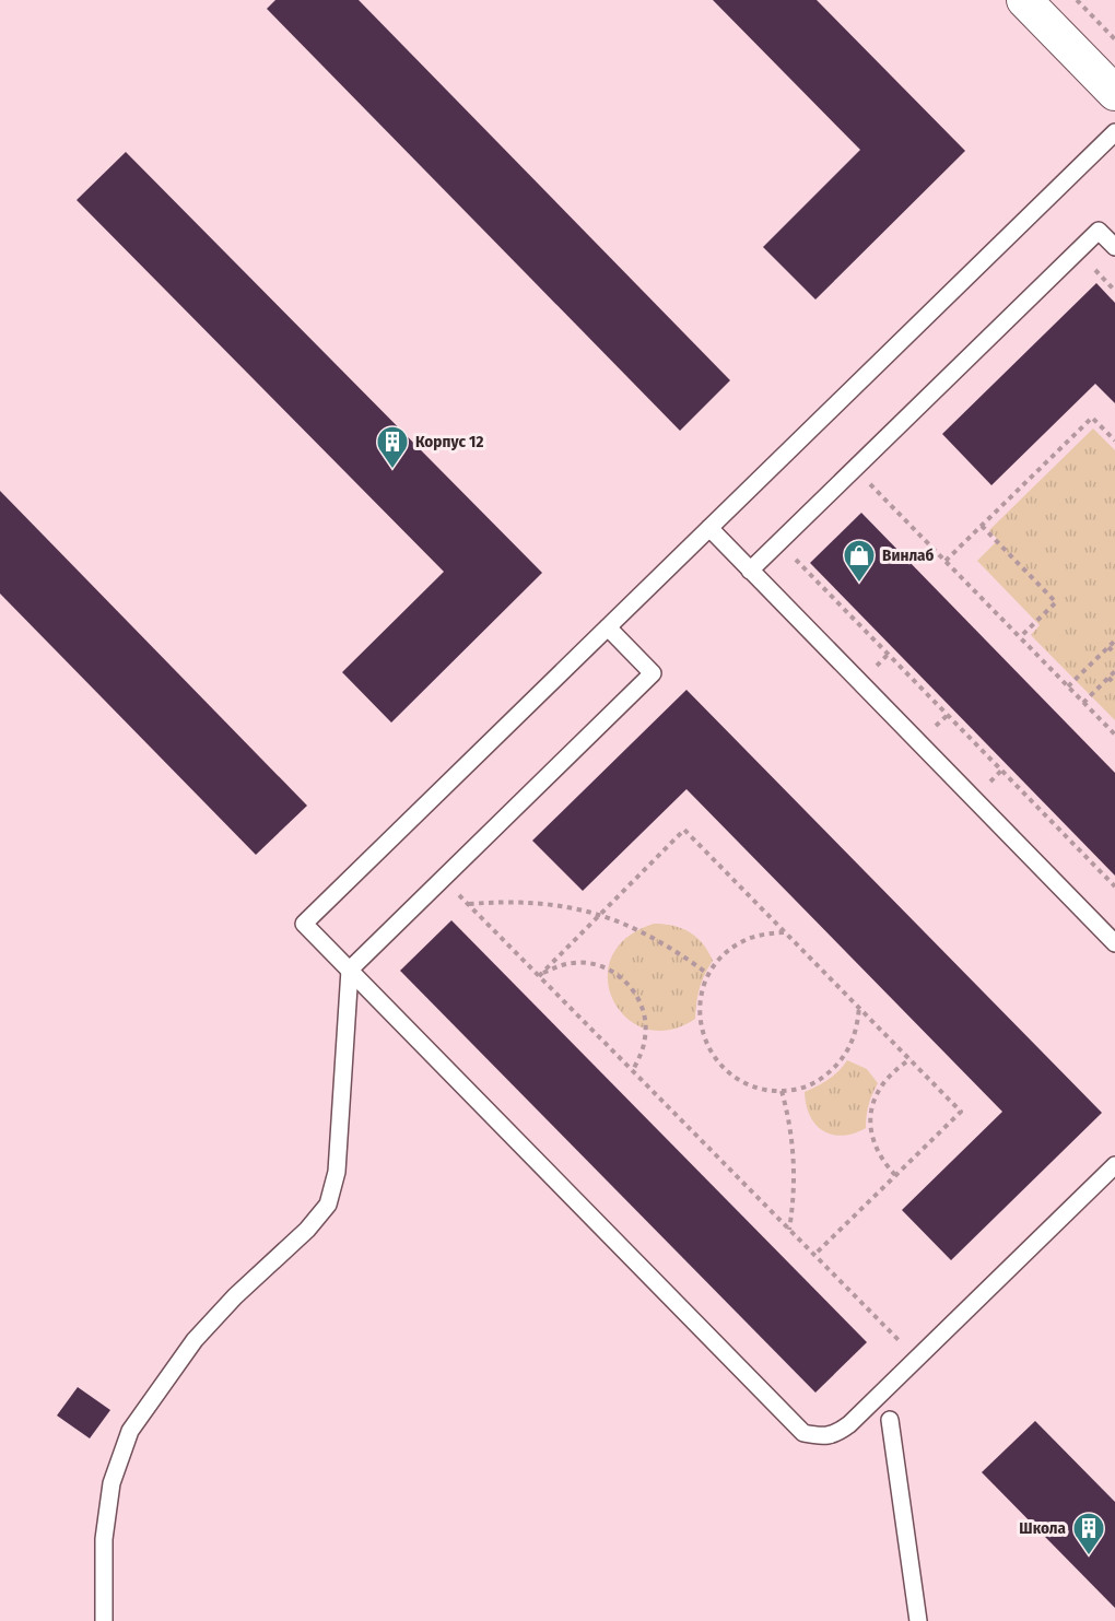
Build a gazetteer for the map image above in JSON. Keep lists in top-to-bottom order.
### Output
{
  "places": {
    "building": ["Корпус 12", "Школа"],
    "shop": ["Винлаб"]
  }
}
